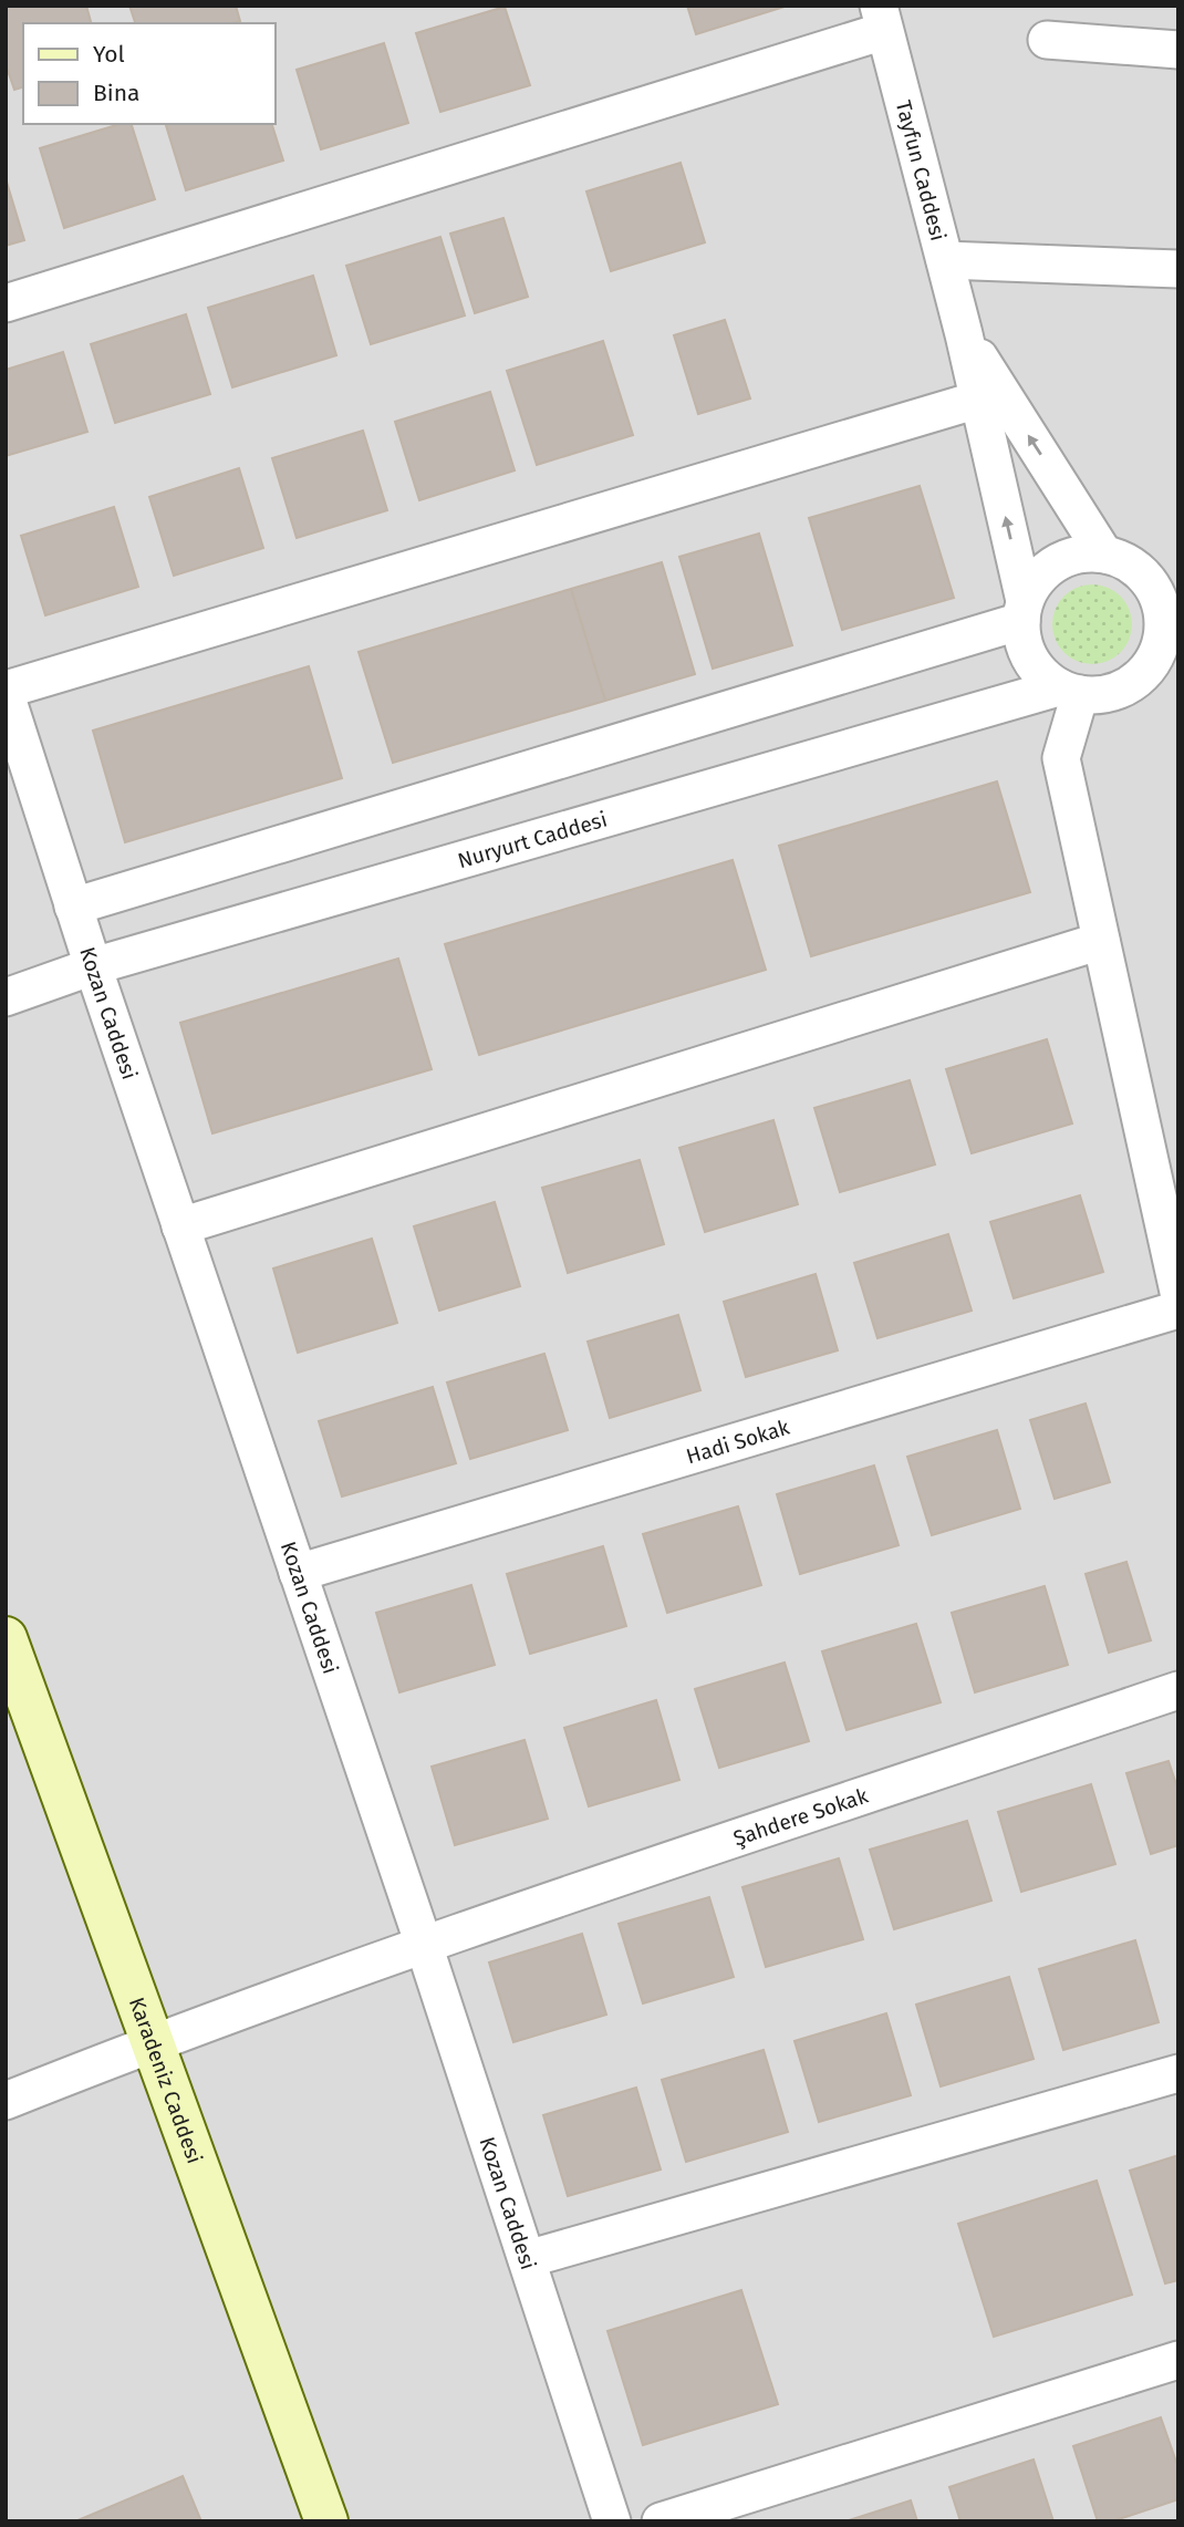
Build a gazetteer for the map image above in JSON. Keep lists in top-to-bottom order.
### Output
{
  "streets": {
    "street": [
      "Tayfun Caddesi",
      "Nuryurt Caddesi",
      "Kozan Caddesi",
      "Hadi Sokak",
      "Şahdere Sokak",
      "Karadeniz Caddesi"
    ]
  },
  "crossings": [
    ["Tayfun Caddesi", "Nuryurt Caddesi"],
    ["Nuryurt Caddesi", "Kozan Caddesi"],
    ["Kozan Caddesi", "Hadi Sokak"],
    ["Kozan Caddesi", "Şahdere Sokak"],
    ["Şahdere Sokak", "Karadeniz Caddesi"]
  ],
  "legend": ["Yol", "Bina"]
}
